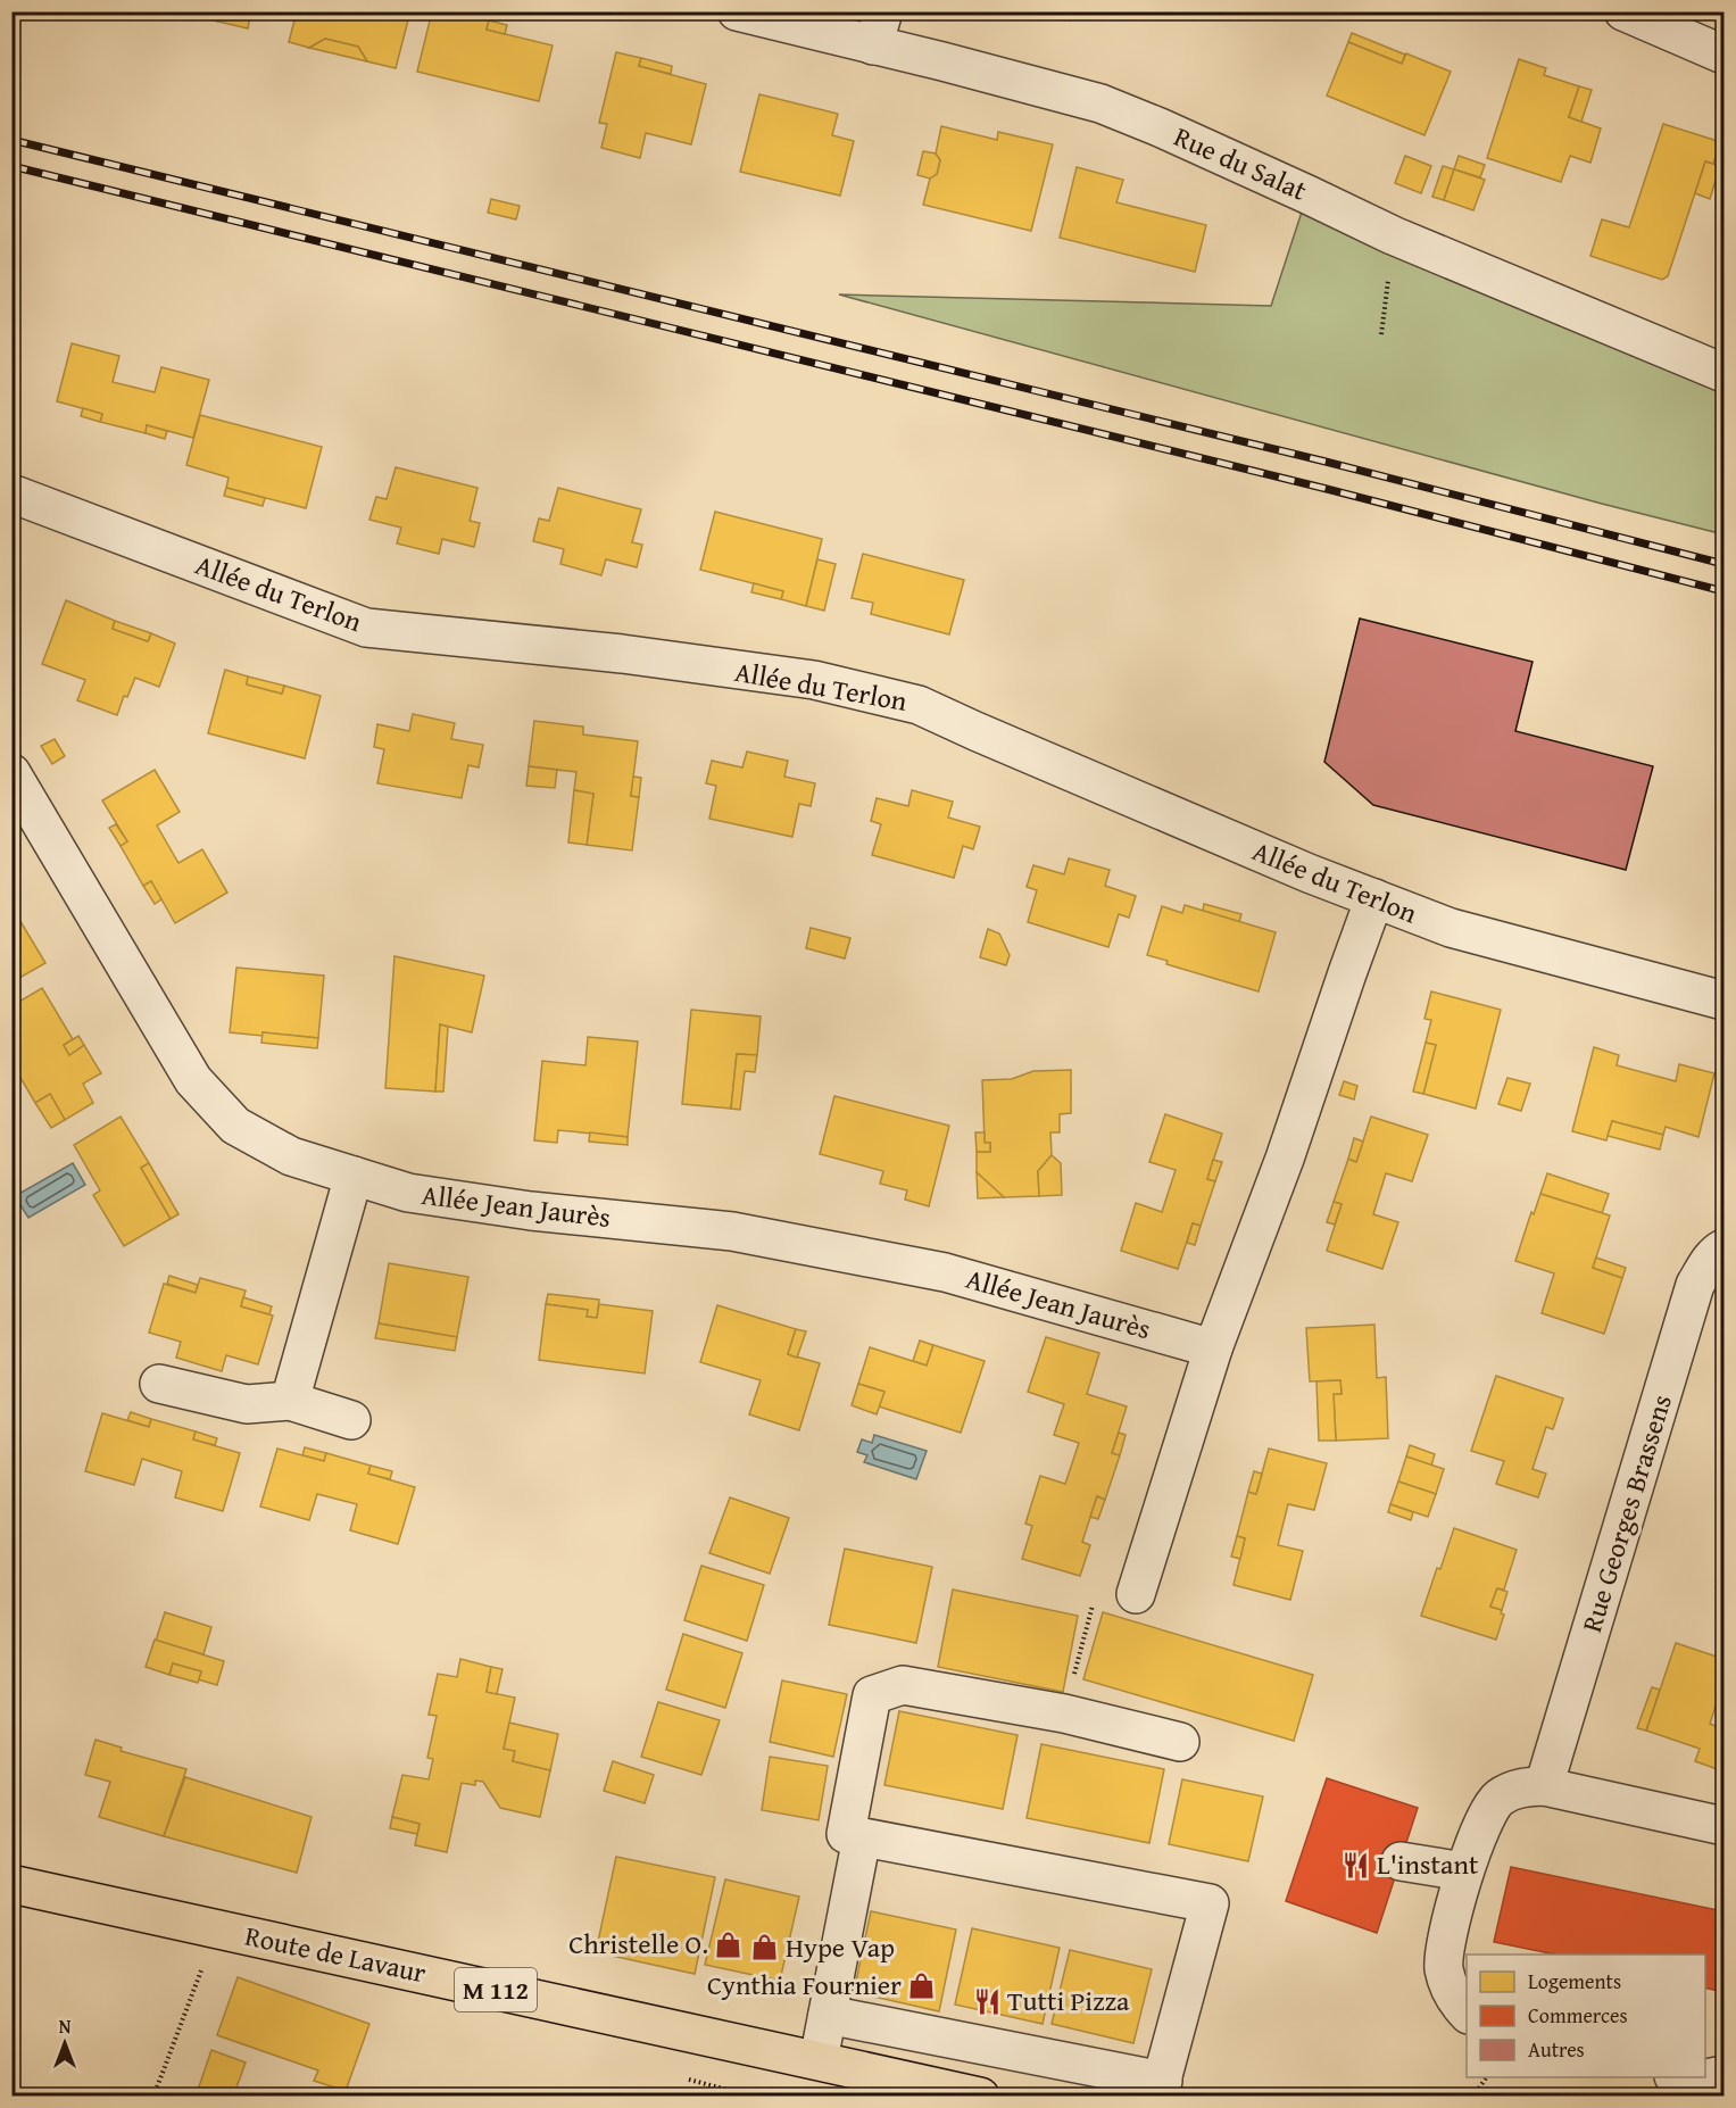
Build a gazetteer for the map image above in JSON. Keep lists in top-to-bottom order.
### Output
{
  "streets": {
    "main road": ["Route de Lavaur", "M 112"],
    "street": [
      "Rue du Salat",
      "Allée du Terlon",
      "Allée Jean Jaurès",
      "Rue Georges Brassens"
    ]
  },
  "places": {
    "restaurant": ["L'instant", "Tutti Pizza"],
    "shop": ["Christelle O.", "Hype Vap", "Cynthia Fournier"]
  },
  "legend": ["Logements", "Commerces", "Autres"],
  "north": "top"
}
